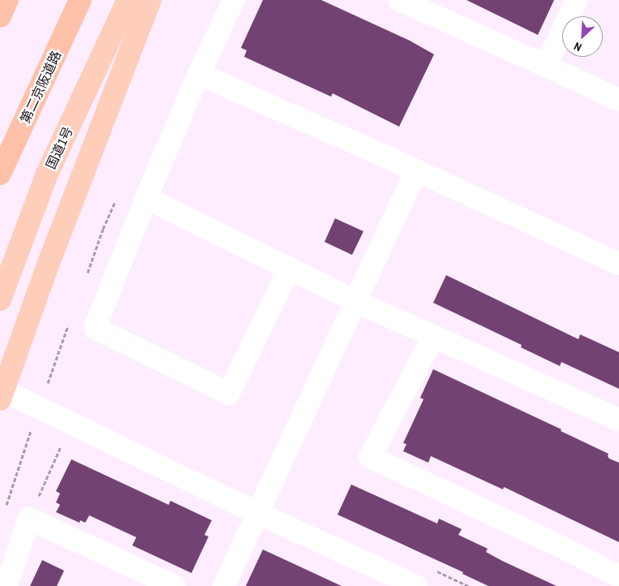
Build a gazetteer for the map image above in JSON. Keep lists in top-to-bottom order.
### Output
{
  "streets": {
    "highway": ["第二京阪道路", "国道1号"]
  },
  "north": "bottom left"
}
